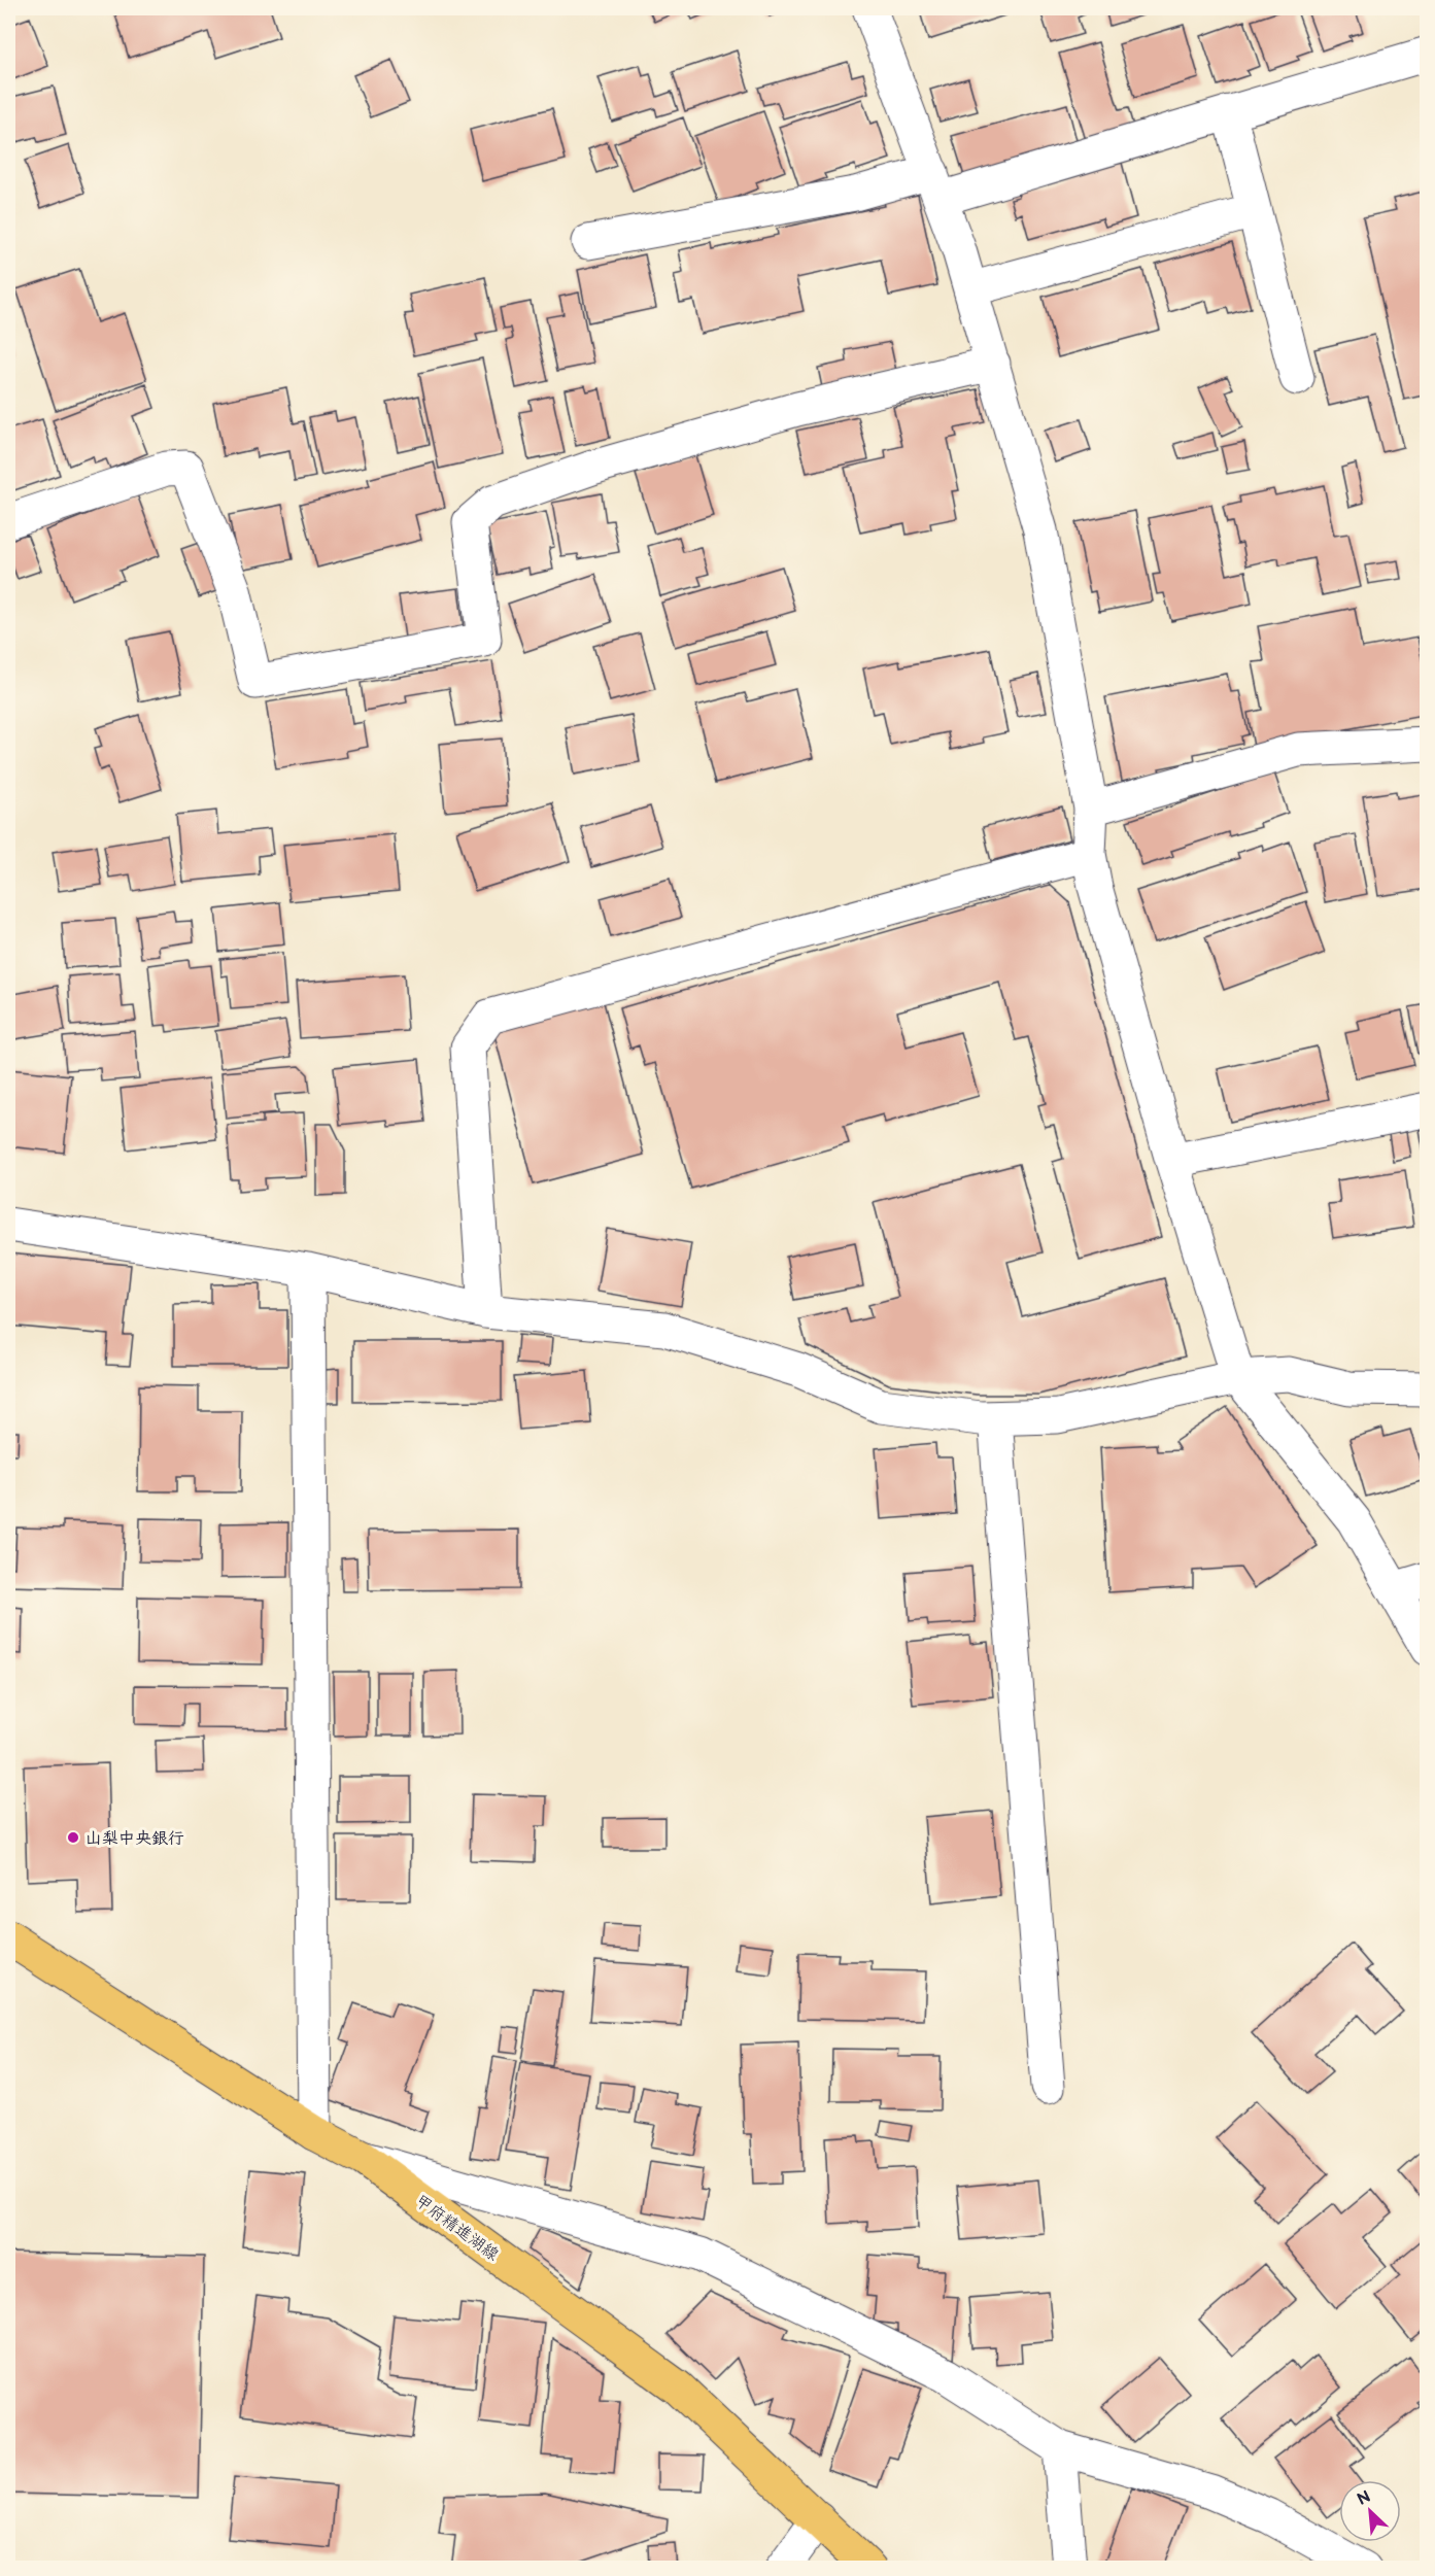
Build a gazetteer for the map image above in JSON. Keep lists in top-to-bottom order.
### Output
{
  "streets": {
    "main road": ["甲府精進湖線"]
  },
  "places": ["山梨中央銀行"],
  "north": "top left"
}
